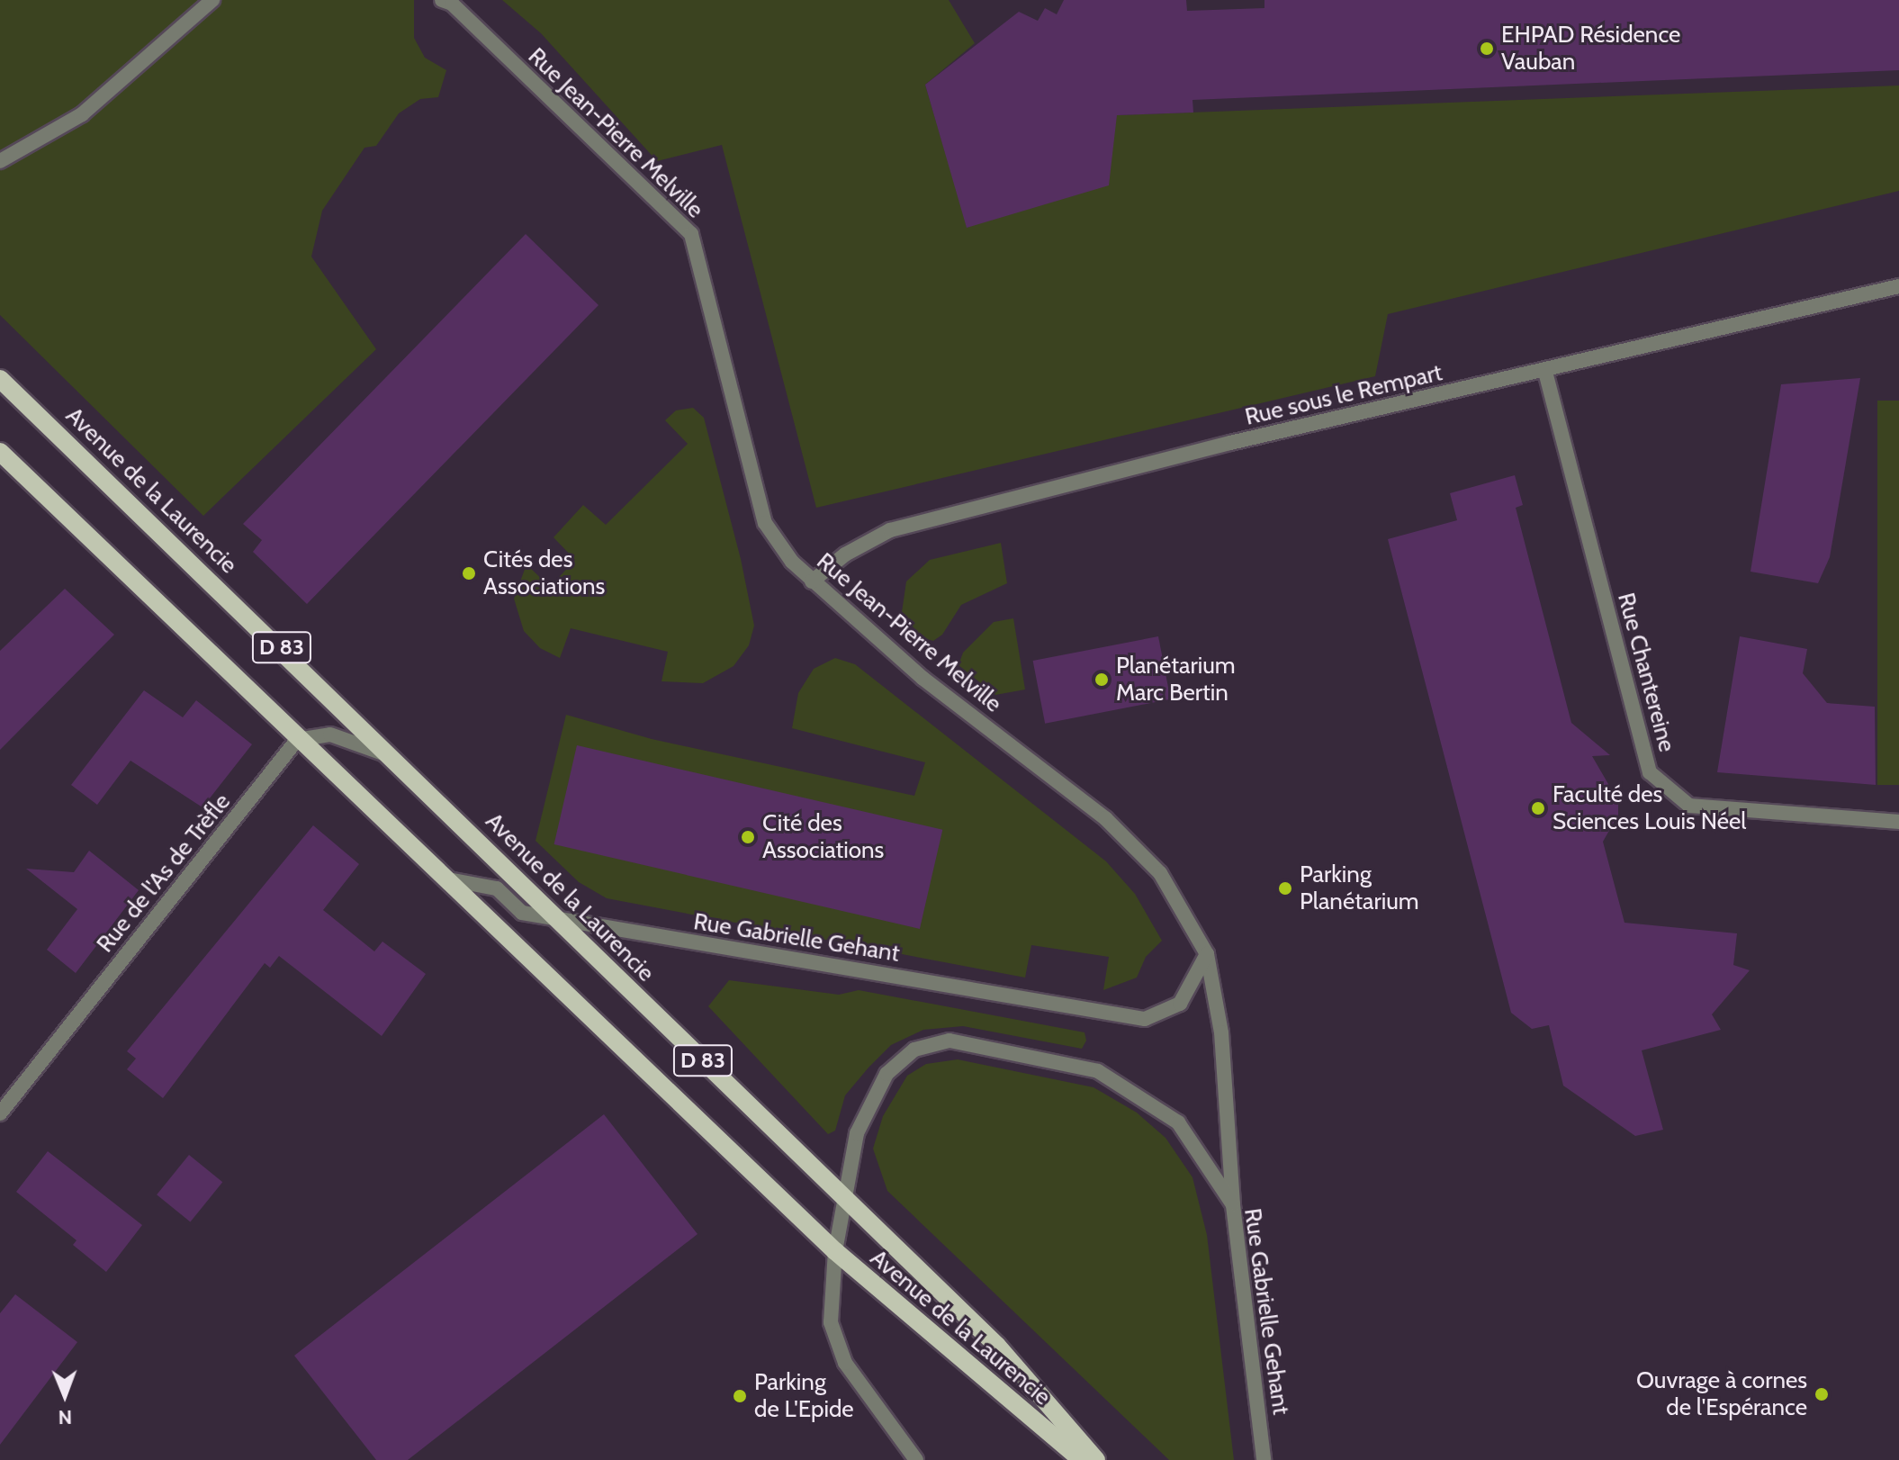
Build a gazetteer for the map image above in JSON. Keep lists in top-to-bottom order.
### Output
{
  "streets": {
    "main road": ["Avenue de la Laurencie", "D 83"],
    "street": [
      "Rue Jean-Pierre Melville",
      "Rue sous le Rempart",
      "Rue Chantereine",
      "Rue de l'As de Trèfle",
      "Rue Gabrielle Gehant"
    ]
  },
  "crossings": [
    ["Rue Jean-Pierre Melville", "Rue sous le Rempart"],
    ["Rue Jean-Pierre Melville", "Rue Gabrielle Gehant"],
    ["Rue sous le Rempart", "Rue Chantereine"],
    ["Avenue de la Laurencie", "Rue de l'As de Trèfle"],
    ["Avenue de la Laurencie", "Rue Gabrielle Gehant"]
  ],
  "places": [
    "EHPAD Résidence Vauban",
    "Cités des Associations",
    "Planétarium Marc Bertin",
    "Faculté des Sciences Louis Néel",
    "Cité des Associations",
    "Parking Planétarium",
    "Ouvrage à cornes de l'Espérance",
    "Parking de L'Epide"
  ],
  "north": "bottom"
}
